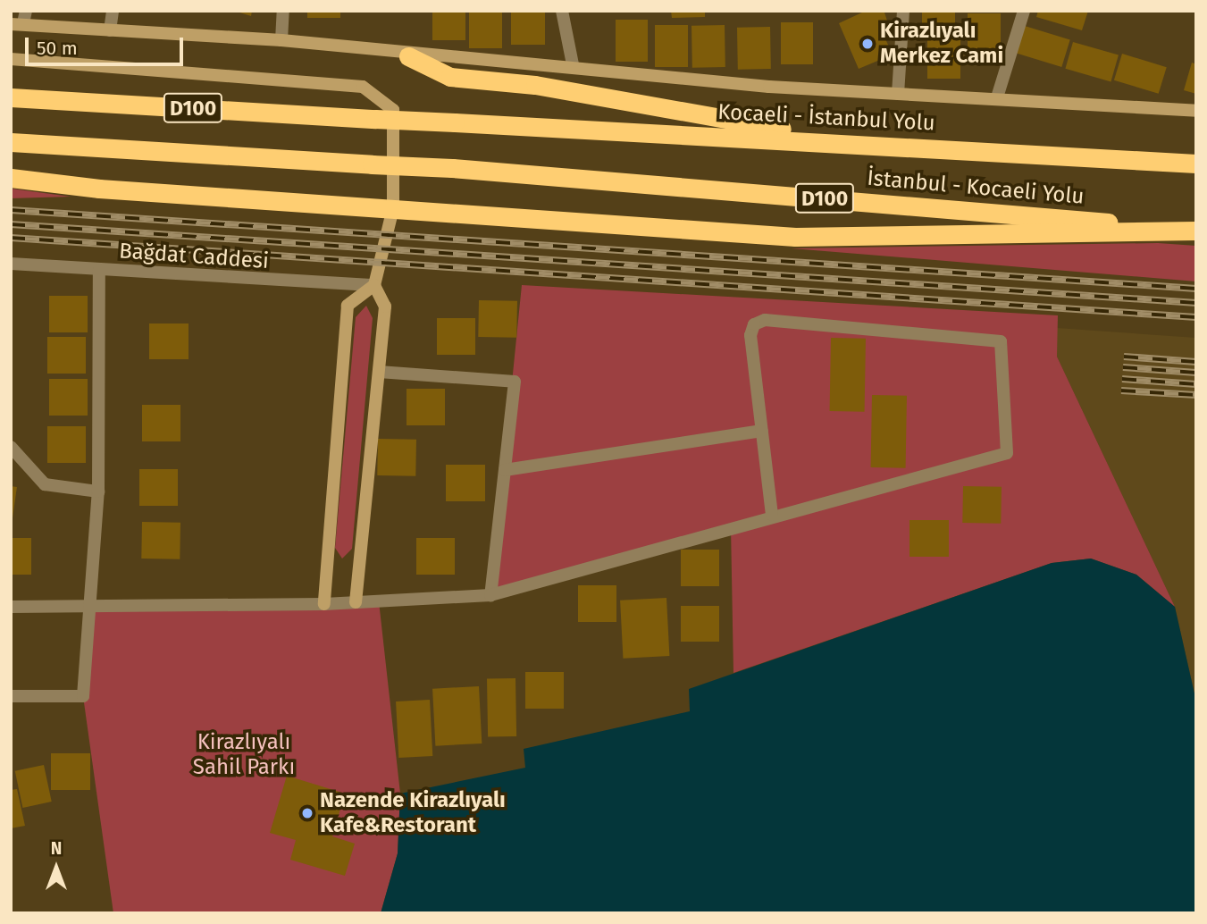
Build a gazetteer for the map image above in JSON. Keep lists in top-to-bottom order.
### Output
{
  "streets": {
    "highway": ["D100", "Kocaeli - İstanbul Yolu", "İstanbul - Kocaeli Yolu"],
    "street": ["Bağdat Caddesi"]
  },
  "parks": ["Kirazlıyalı Sahil Parkı"],
  "places": ["Kirazlıyalı Merkez Cami", "Nazende Kirazlıyalı Kafe&Restorant"],
  "scale_bar": "50 m",
  "north": "top"
}
